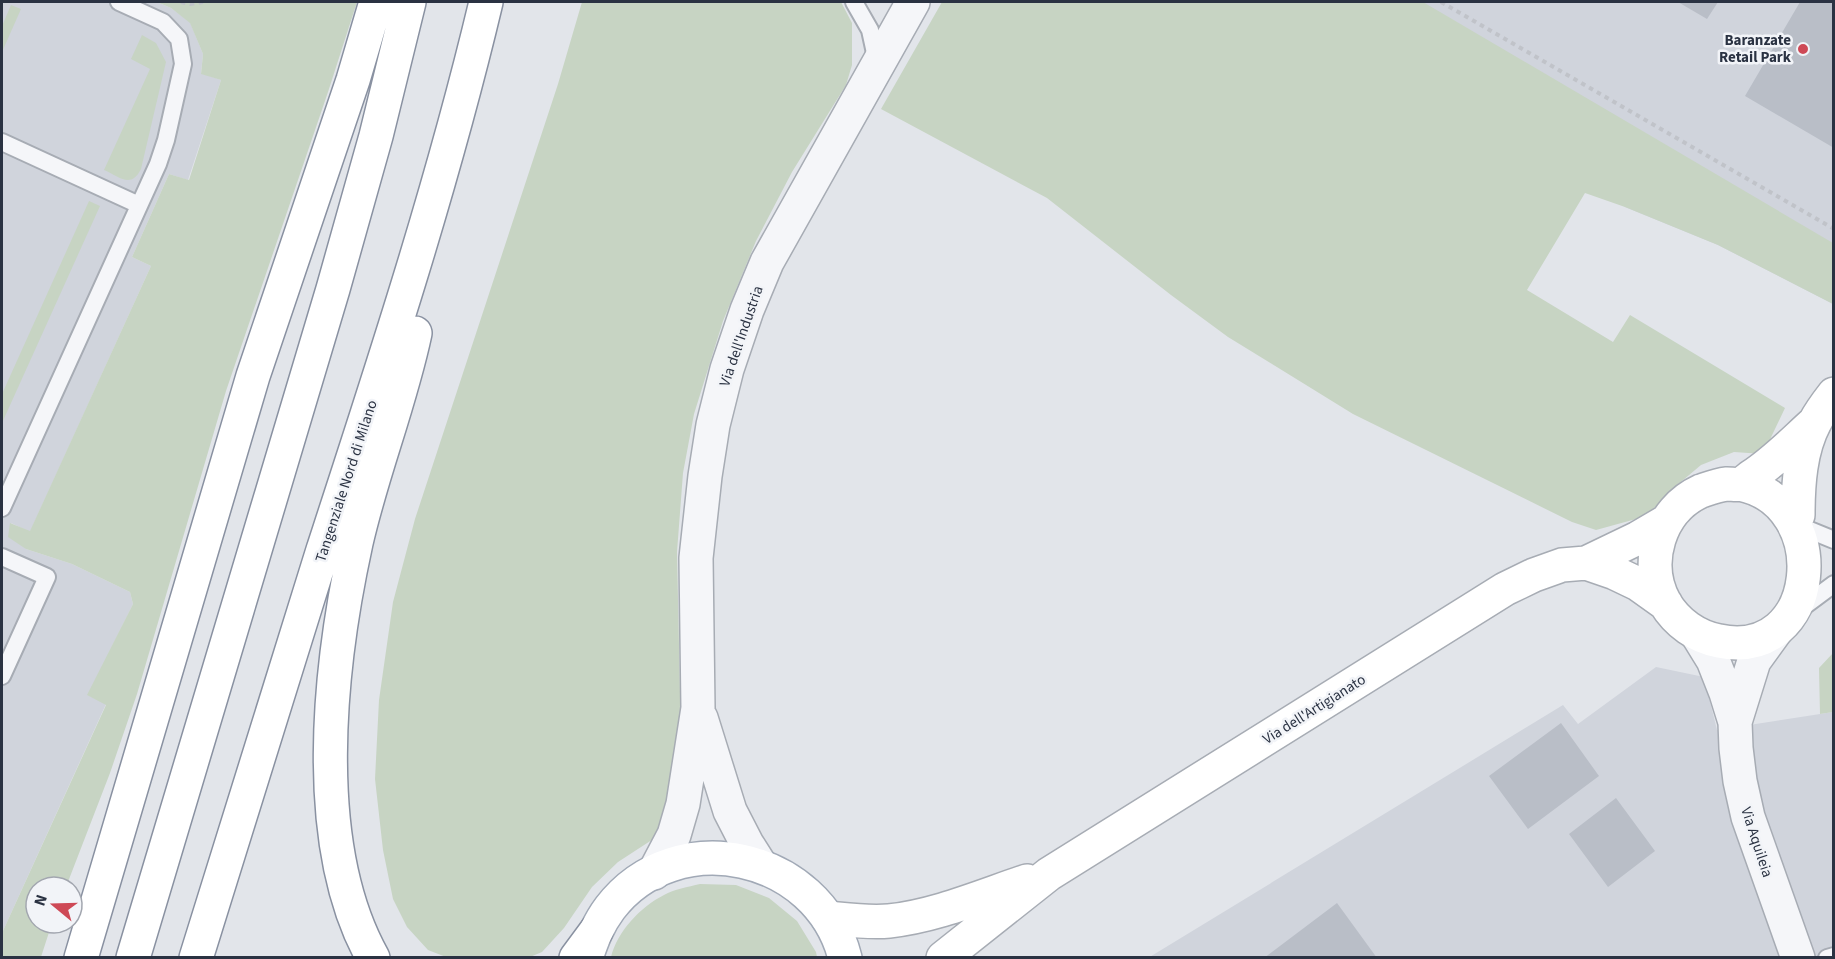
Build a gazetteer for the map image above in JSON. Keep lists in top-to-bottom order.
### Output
{
  "streets": {
    "main road": ["Tangenziale Nord di Milano", "Via dell'Artigianato"],
    "street": ["Via dell'Industria", "Via Aquileia"]
  },
  "crossings": [
    ["Via dell'Artigianato", "Via Aquileia"]
  ],
  "places": ["Baranzate Retail Park"],
  "north": "left"
}
